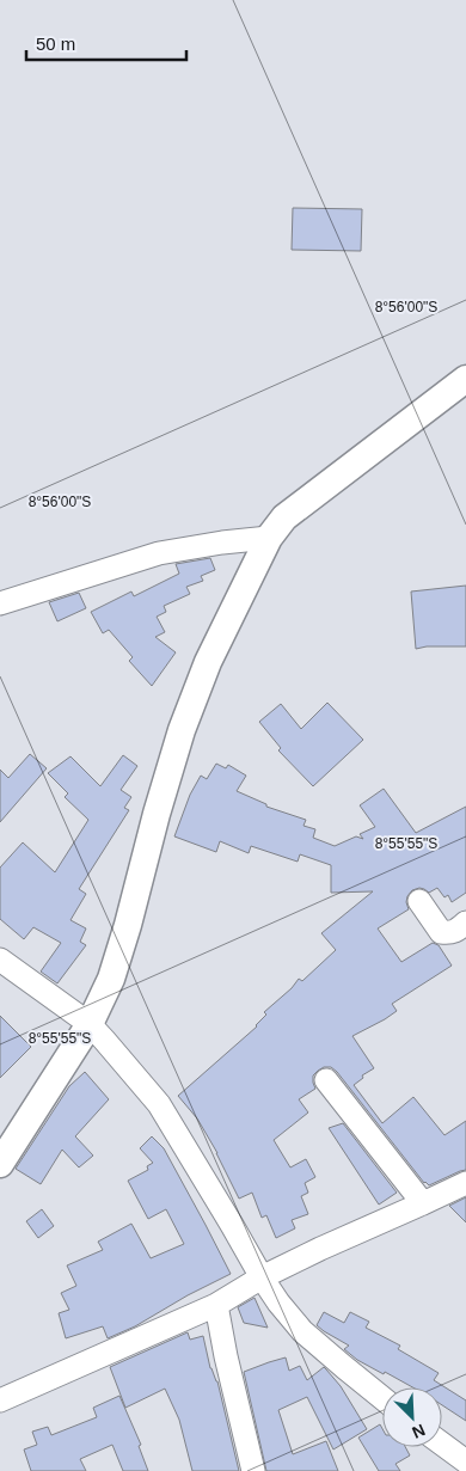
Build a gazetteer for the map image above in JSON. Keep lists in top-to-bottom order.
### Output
{
  "scale_bar": "50 m",
  "north": "bottom right",
  "coordinates": ["8°56'00\"S", "8°55'55\"S"]
}
